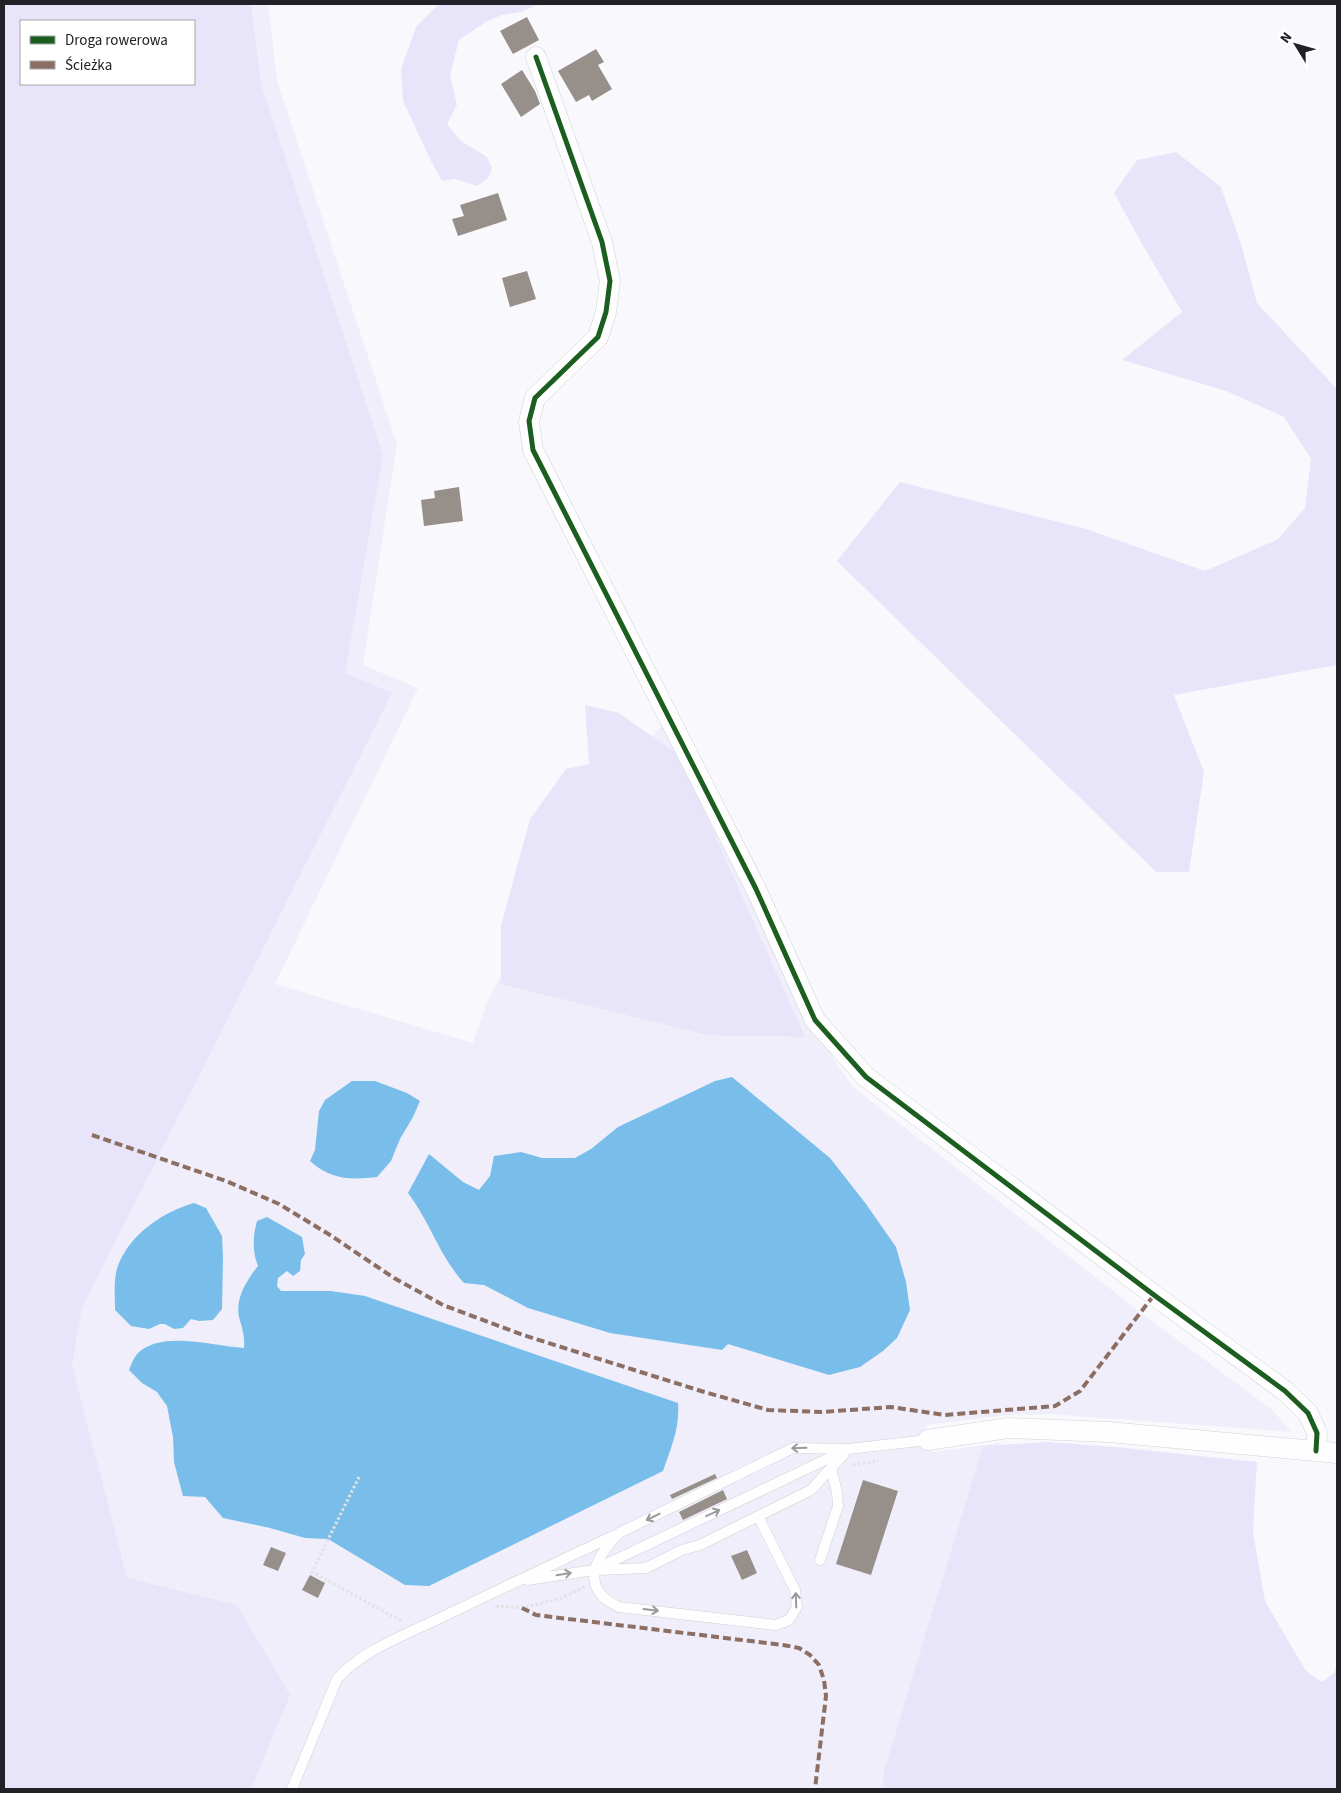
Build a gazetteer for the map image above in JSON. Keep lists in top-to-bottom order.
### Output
{
  "legend": ["Droga rowerowa", "Ścieżka"],
  "north": "top left"
}
